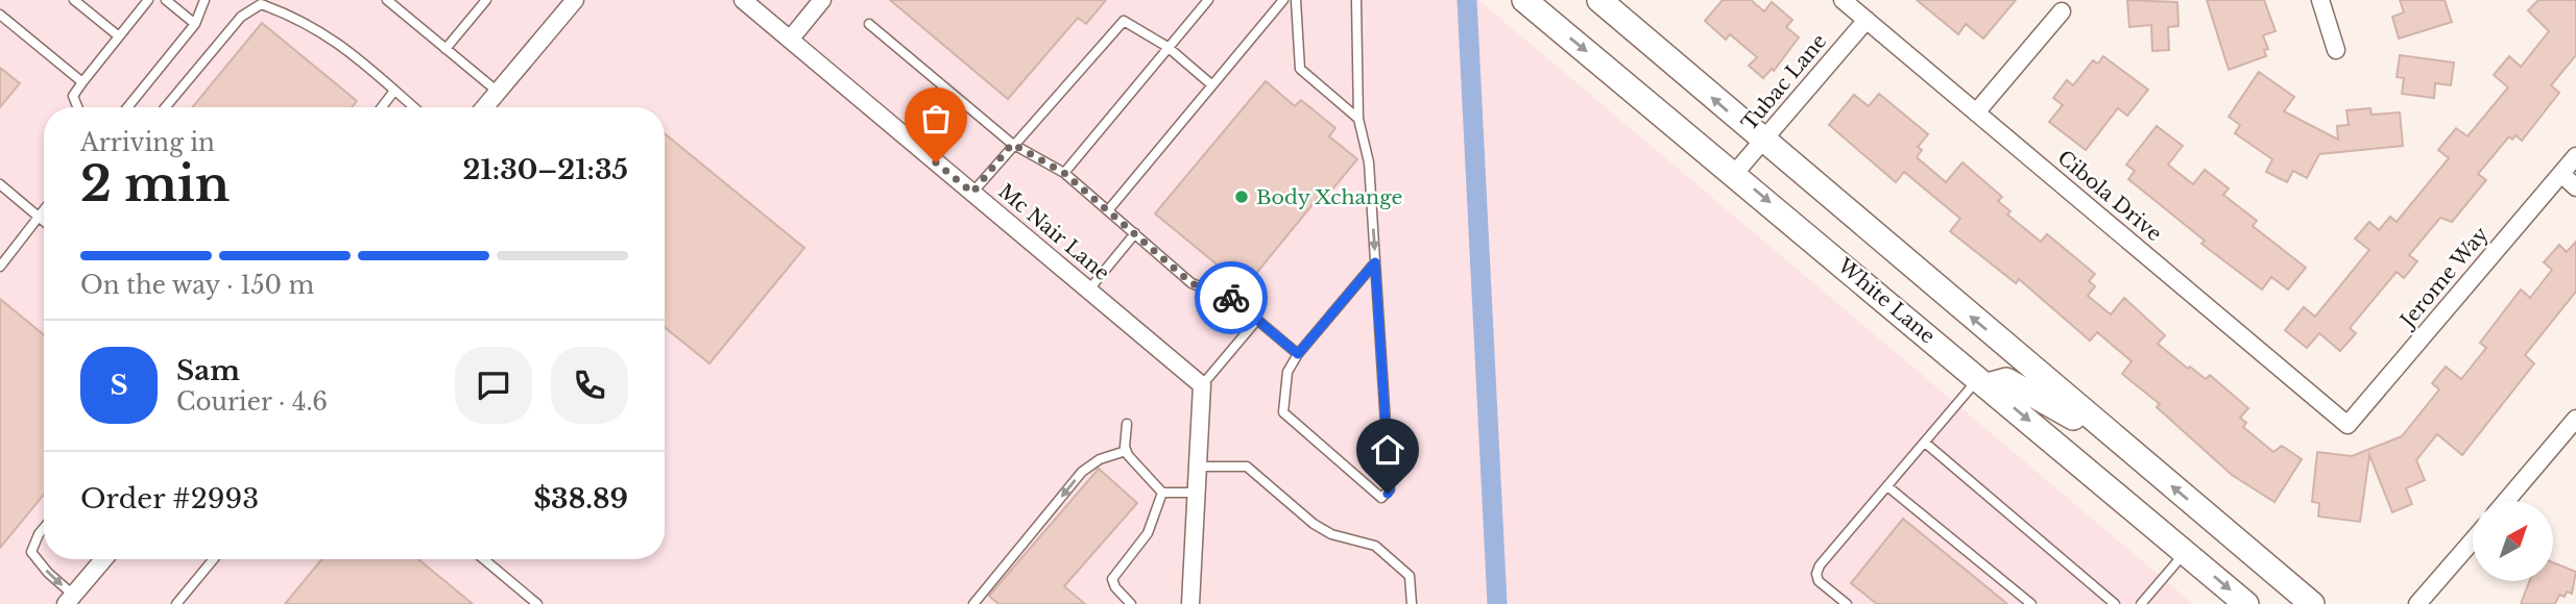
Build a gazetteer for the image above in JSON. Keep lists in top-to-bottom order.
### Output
{
  "streets": {
    "main road": ["White Lane"],
    "street": [
      "Tubac Lane",
      "Cibola Drive",
      "Mc Nair Lane",
      "Jerome Way"
    ]
  },
  "crossings": [
    ["Tubac Lane", "Cibola Drive"],
    ["Tubac Lane", "White Lane"],
    ["Cibola Drive", "Jerome Way"]
  ],
  "places": ["Body Xchange"],
  "north": "top right",
  "page": {
    "heading": ["2 min", "Arriving in", "21:30–21:35"],
    "panel": [
      "Sam",
      "Courier · 4.6",
      "Order #2993",
      "$38.89"
    ],
    "bar": "On the way · 150 m",
    "round": "S"
  }
}
